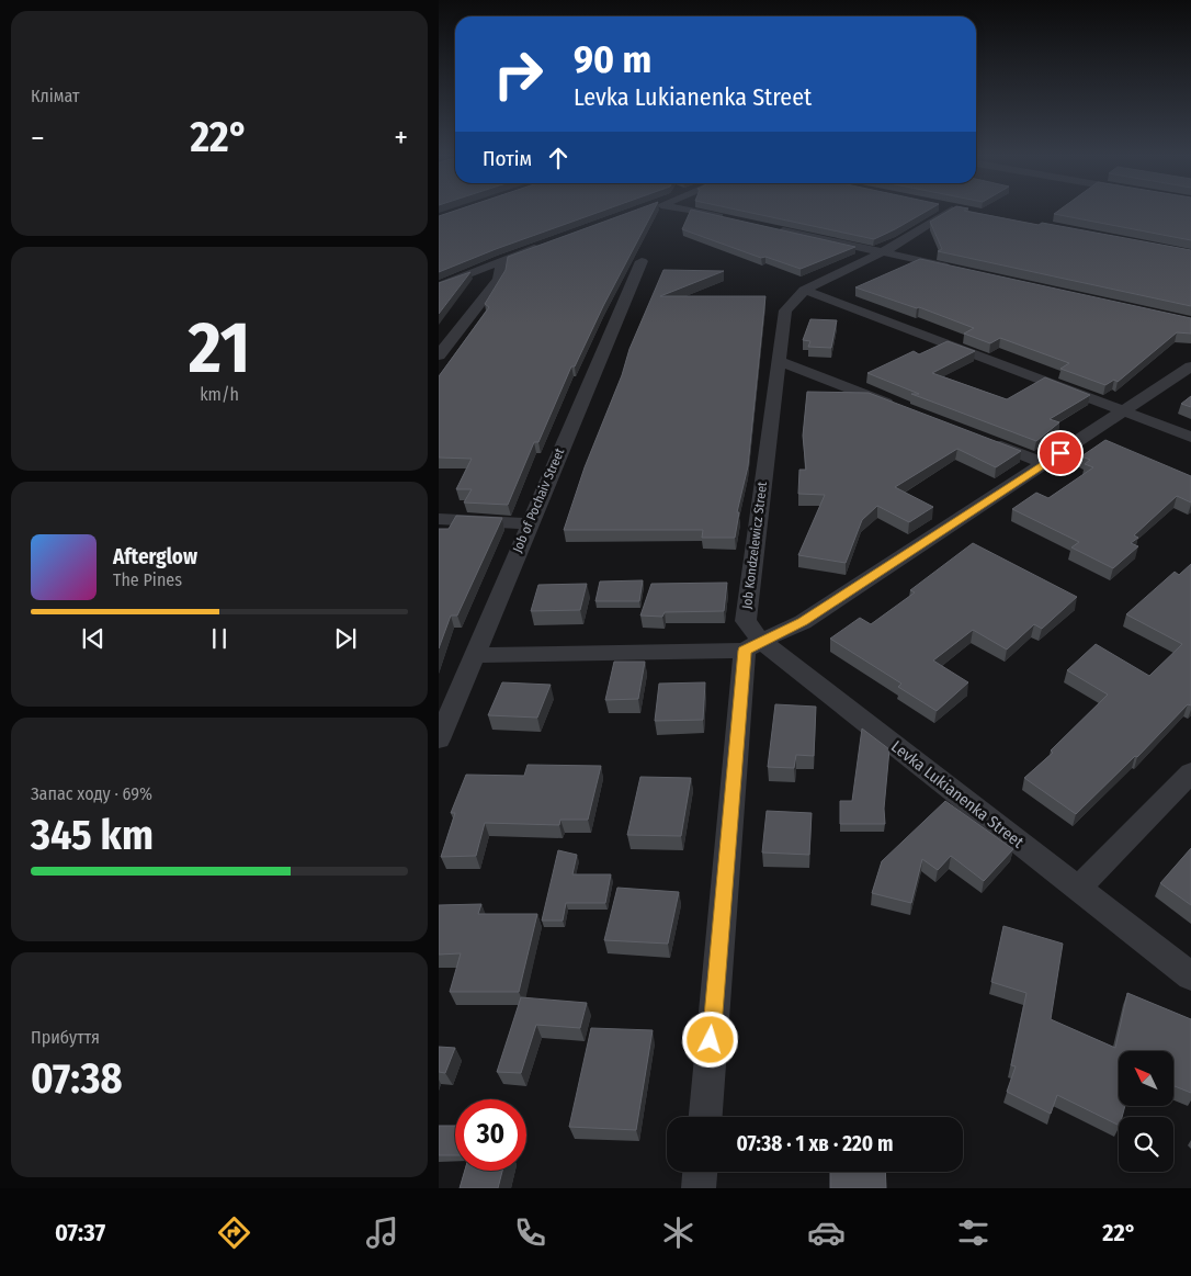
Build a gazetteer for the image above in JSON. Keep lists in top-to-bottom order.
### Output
{
  "streets": {
    "street": ["Job of Pochaiv Street", "Job Kondzelewicz Street", "Levka Lukianenka Street"]
  },
  "crossings": [
    ["Job Kondzelewicz Street", "Levka Lukianenka Street"]
  ],
  "north": "top left",
  "page": {
    "tile": [
      "Клімат",
      ["21", "km/h"],
      ["Запас ходу · 69%", "345 km"],
      ["Прибуття", "07:38"]
    ],
    "turn": ["90 m", "Levka Lukianenka Street"],
    "heat": ["−", "22°", "+"],
    "then": "Потім",
    "song": ["Afterglow", "The Pines"],
    "limit": "30",
    "trip": "07:38 · 1 хв · 220 m",
    "tabs": ["07:37", "22°"]
  }
}
